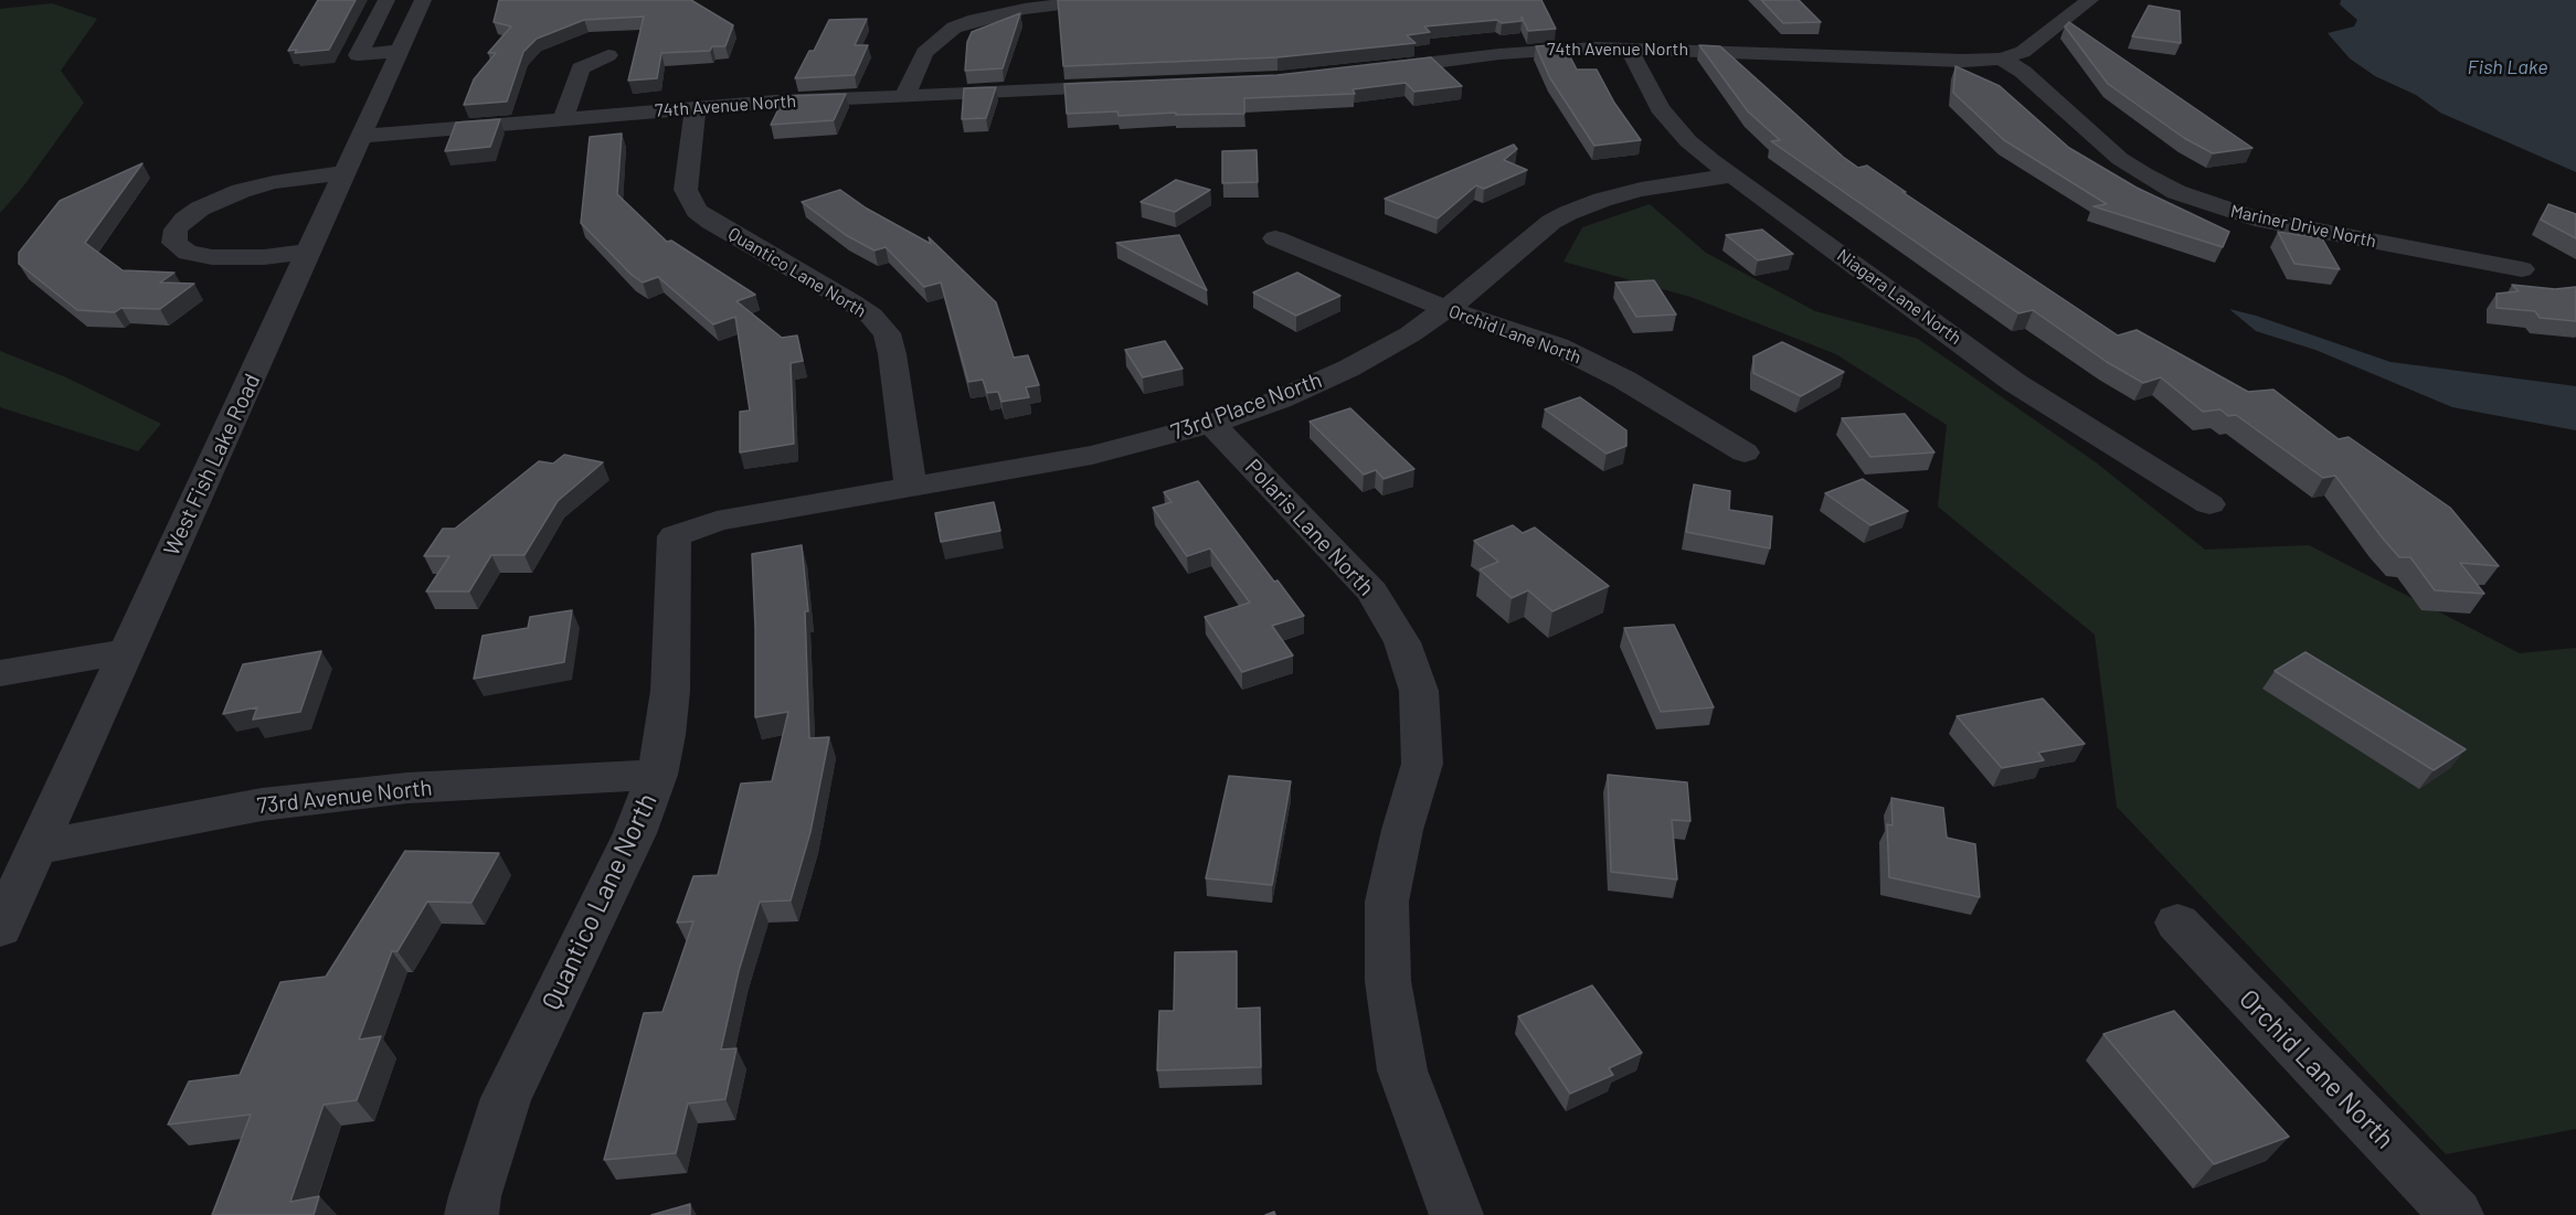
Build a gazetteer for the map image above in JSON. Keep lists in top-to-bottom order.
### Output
{
  "streets": {
    "street": [
      "74th Avenue North",
      "Mariner Drive North",
      "Quantico Lane North",
      "Niagara Lane North",
      "Orchid Lane North",
      "73rd Place North",
      "West Fish Lake Road",
      "Polaris Lane North",
      "73rd Avenue North"
    ]
  },
  "crossings": [
    ["74th Avenue North", "Mariner Drive North"],
    ["74th Avenue North", "Quantico Lane North"],
    ["74th Avenue North", "Niagara Lane North"],
    ["74th Avenue North", "West Fish Lake Road"],
    ["Quantico Lane North", "73rd Place North"],
    ["Quantico Lane North", "73rd Avenue North"],
    ["Niagara Lane North", "73rd Place North"],
    ["Orchid Lane North", "73rd Place North"],
    ["73rd Place North", "Polaris Lane North"],
    ["West Fish Lake Road", "73rd Avenue North"]
  ],
  "water": ["Fish Lake"]
}
